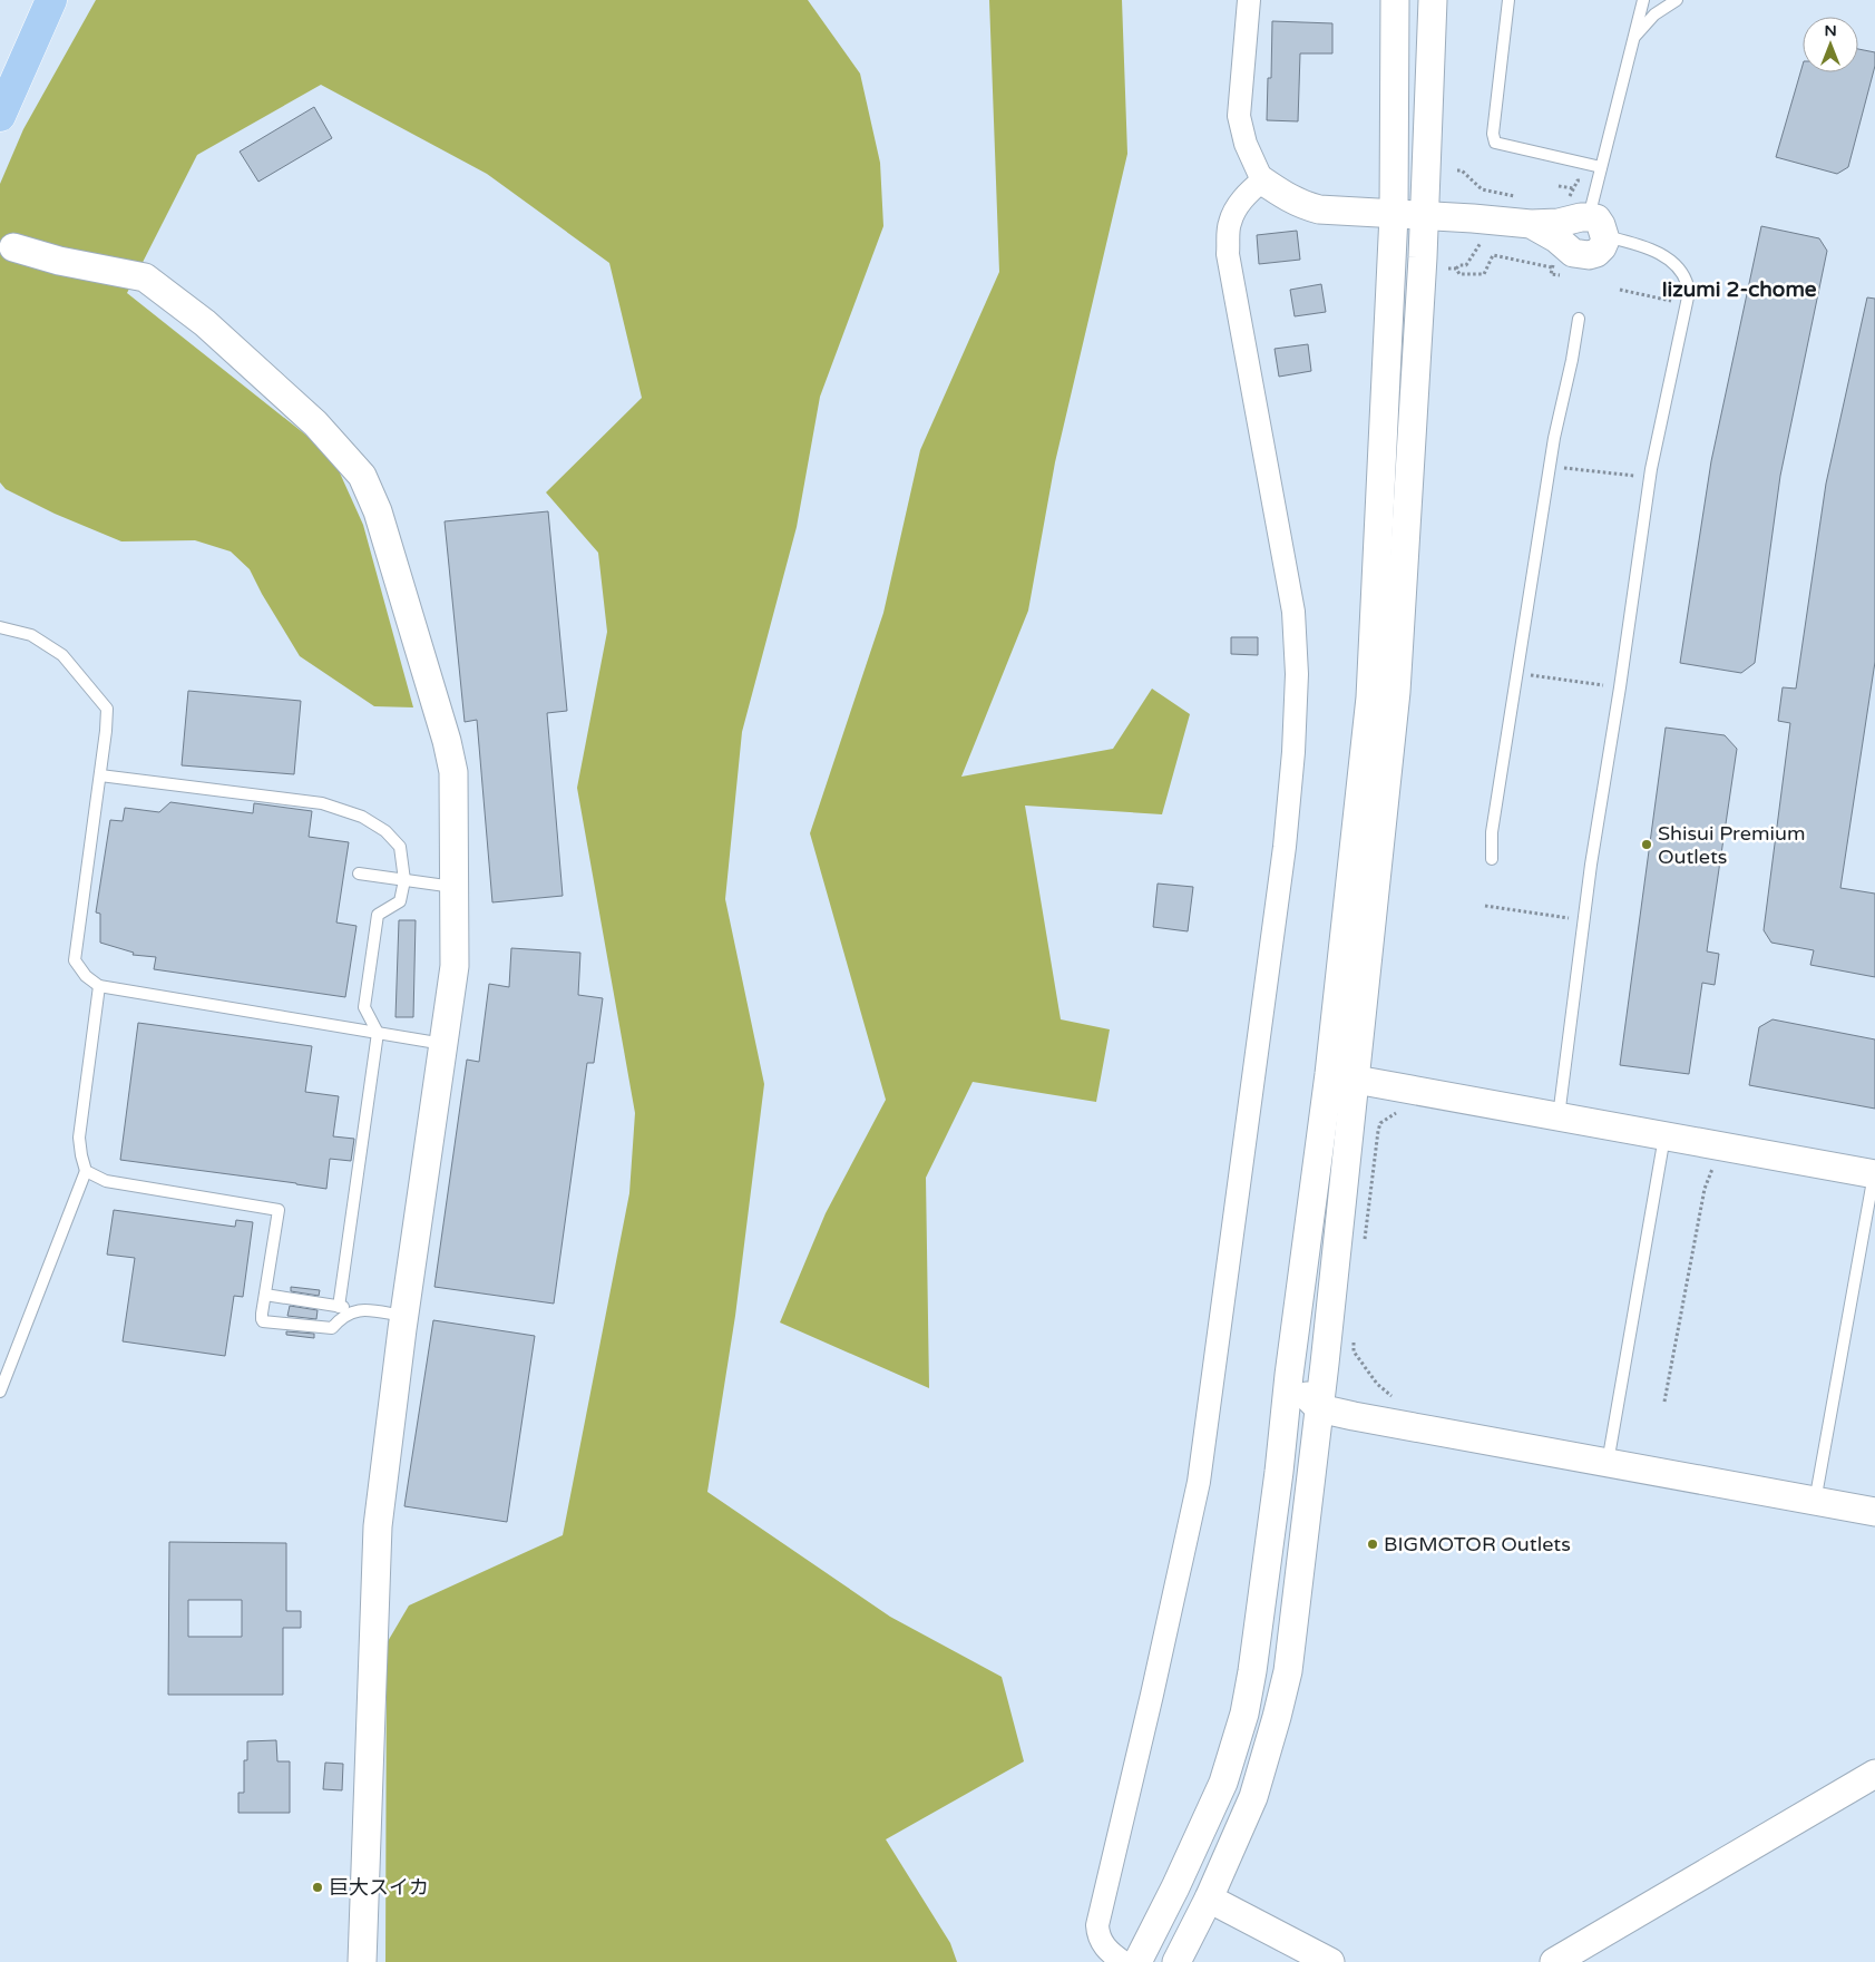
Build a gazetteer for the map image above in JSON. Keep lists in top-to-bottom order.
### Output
{
  "districts": ["Iizumi 2-chome"],
  "places": ["Shisui Premium Outlets", "BIGMOTOR Outlets", "巨大スイカ"],
  "north": "top"
}
